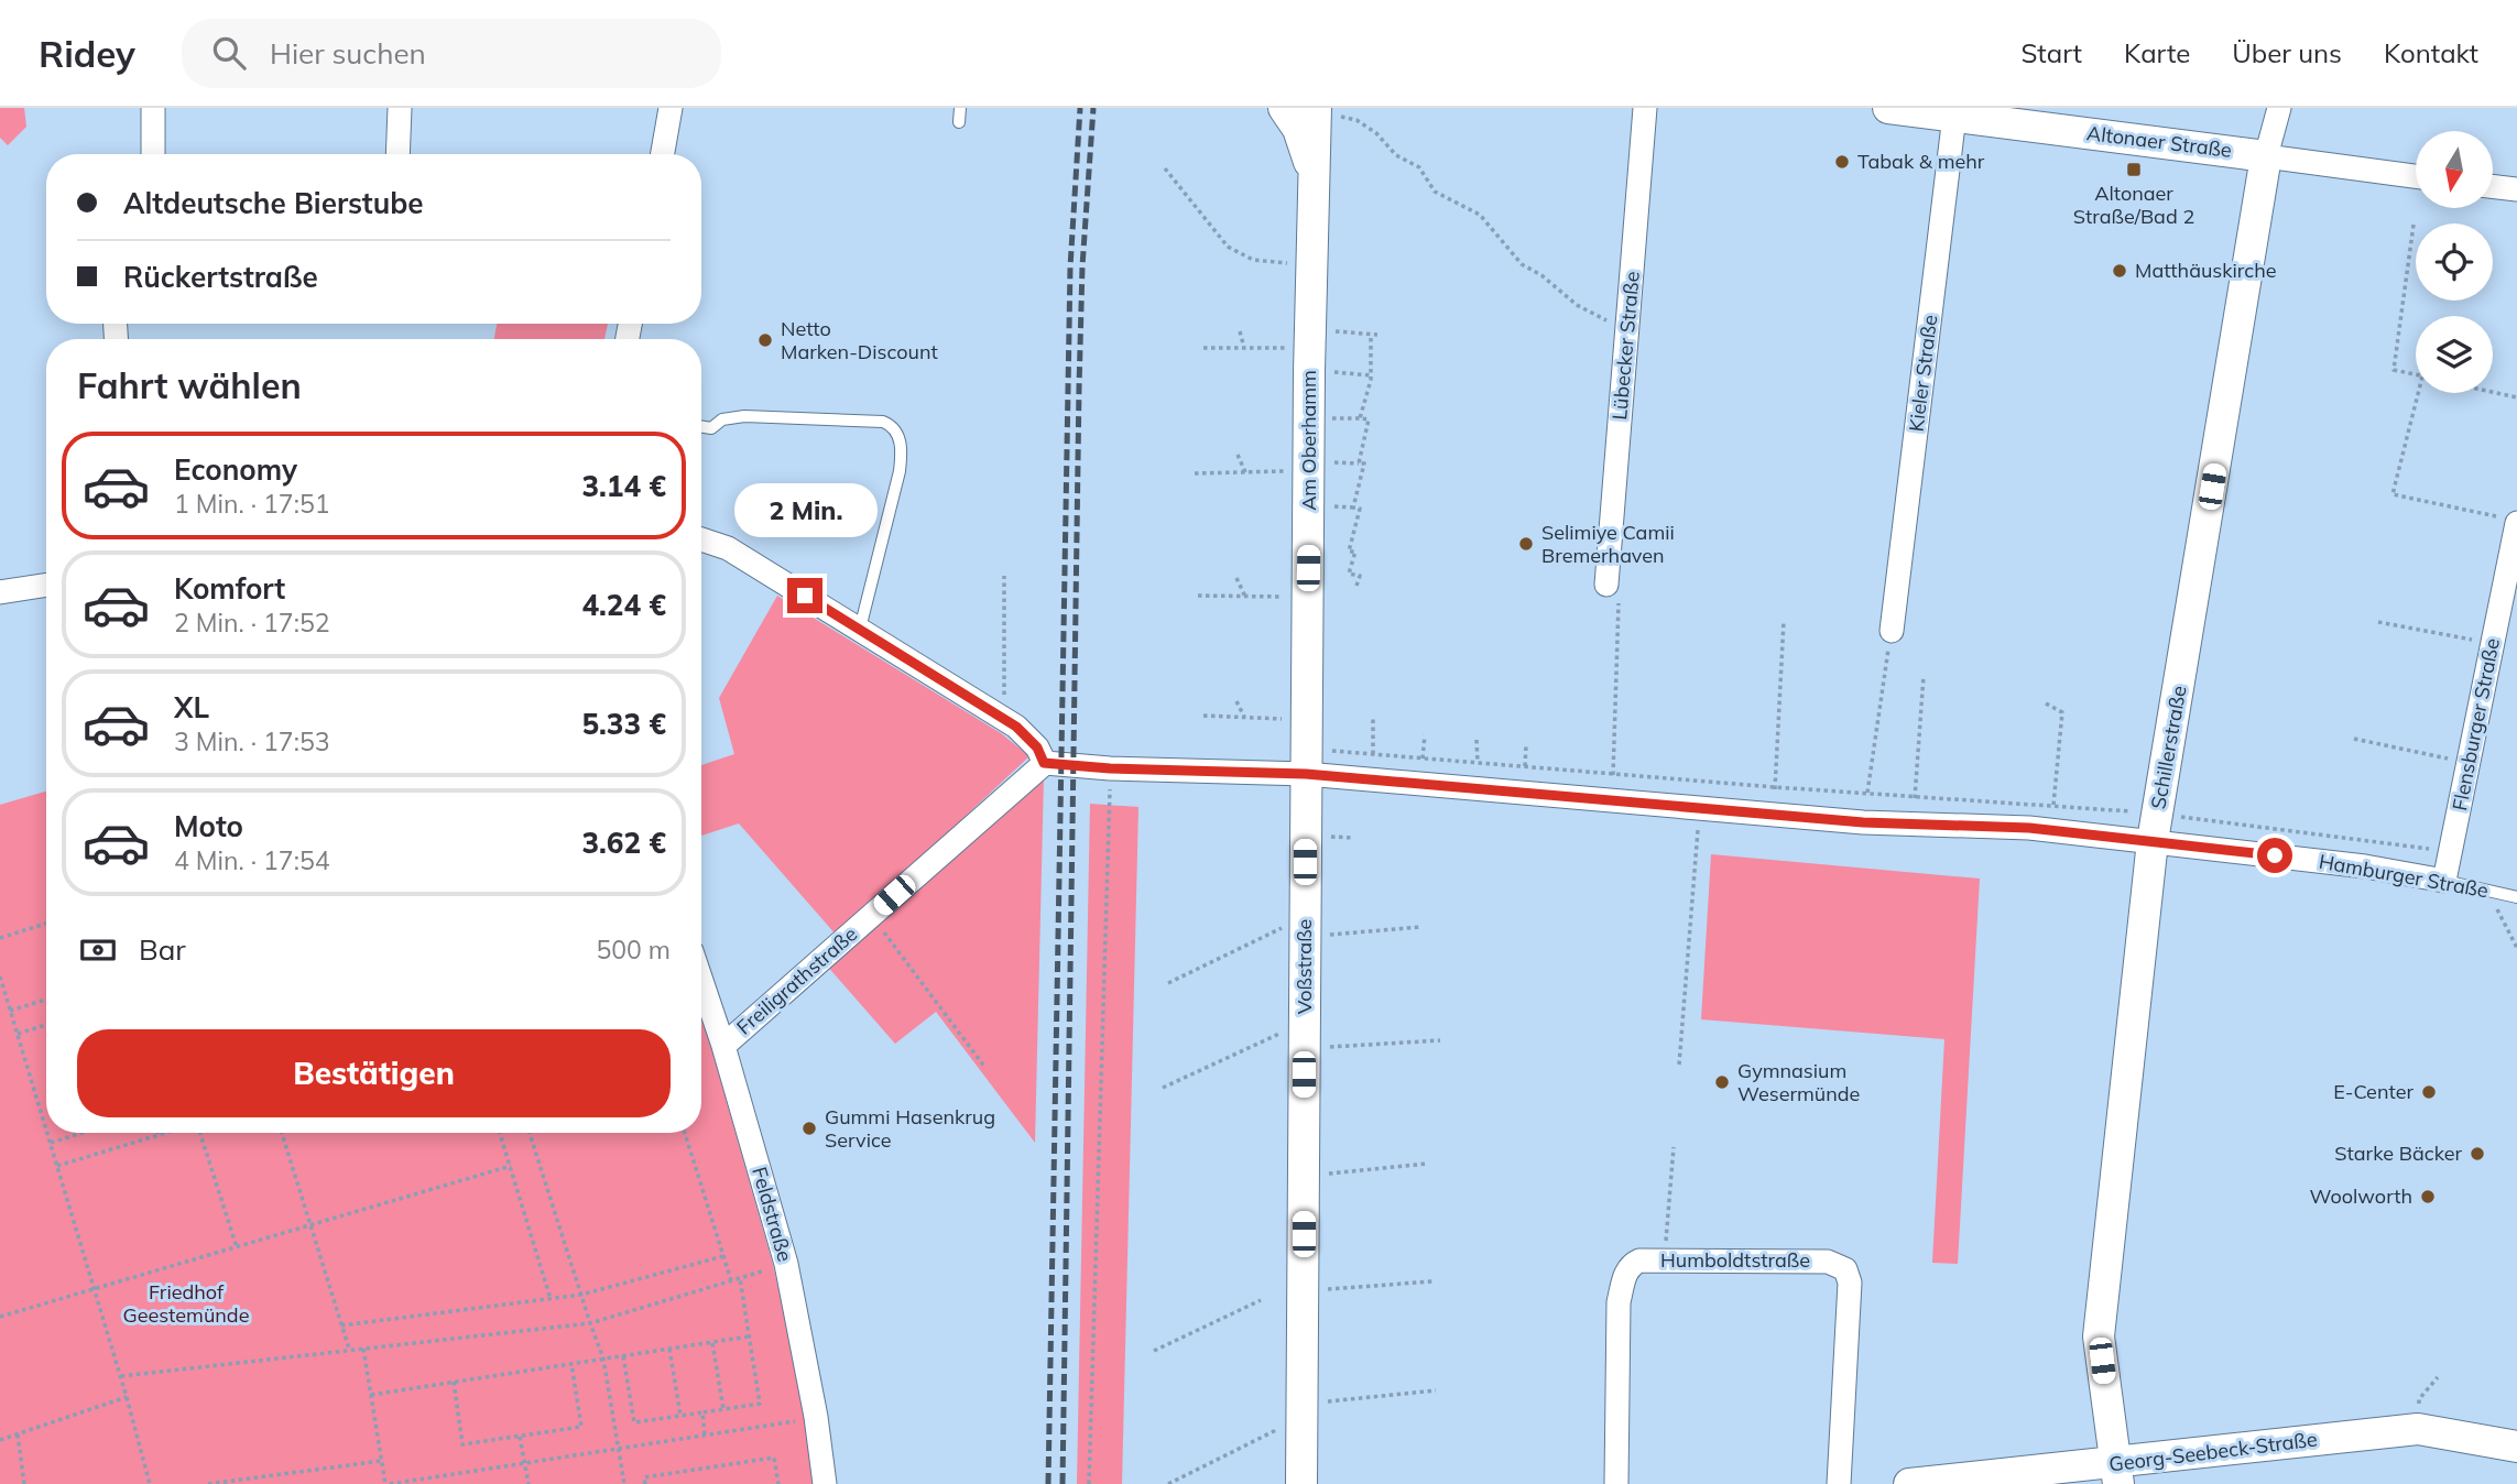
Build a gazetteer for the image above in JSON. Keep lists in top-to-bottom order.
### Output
{
  "streets": {
    "street": [
      "Altonaer Straße",
      "Lübecker Straße",
      "Kieler Straße",
      "Am Oberhamm",
      "Flensburger Straße",
      "Schillerstraße",
      "Hamburger Straße",
      "Voßstraße",
      "Freiligrathstraße",
      "Feldstraße",
      "Humboldtstraße",
      "Georg-Seebeck-Straße"
    ]
  },
  "crossings": [
    ["Altonaer Straße", "Kieler Straße"],
    ["Altonaer Straße", "Schillerstraße"],
    ["Am Oberhamm", "Hamburger Straße"],
    ["Am Oberhamm", "Voßstraße"],
    ["Flensburger Straße", "Hamburger Straße"],
    ["Schillerstraße", "Hamburger Straße"],
    ["Schillerstraße", "Georg-Seebeck-Straße"],
    ["Hamburger Straße", "Voßstraße"],
    ["Hamburger Straße", "Freiligrathstraße"],
    ["Freiligrathstraße", "Feldstraße"]
  ],
  "parks": ["Friedhof Geestemünde"],
  "places": {
    "other": [
      "Tabak & mehr",
      "Matthäuskirche",
      "Netto Marken-Discount",
      "Selimiye Camii Bremerhaven",
      "Gymnasium Wesermünde",
      "E-Center",
      "Gummi Hasenkrug Service",
      "Starke Bäcker",
      "Woolworth"
    ],
    "transit": ["Altonaer Straße/Bad 2"]
  },
  "north": "bottom",
  "page": {
    "header": "Ridey",
    "search": "Hier suchen",
    "nav": [
      "Start",
      "Karte",
      "Über uns",
      "Kontakt"
    ],
    "banner": ["Altdeutsche Bierstube", "Rückertstraße"],
    "heading": "Fahrt wählen",
    "list": [
      {
        "name": "Economy",
        "note": "1 Min. · 17:51",
        "value": "3.14 €"
      },
      {
        "name": "Komfort",
        "note": "2 Min. · 17:52",
        "value": "4.24 €"
      },
      {
        "name": "XL",
        "note": "3 Min. · 17:53",
        "value": "5.33 €"
      },
      {
        "name": "Moto",
        "note": "4 Min. · 17:54",
        "value": "3.62 €"
      }
    ],
    "bubble": "2 Min.",
    "pay": ["Bar", "500 m"],
    "buttons": "Bestätigen"
  }
}
